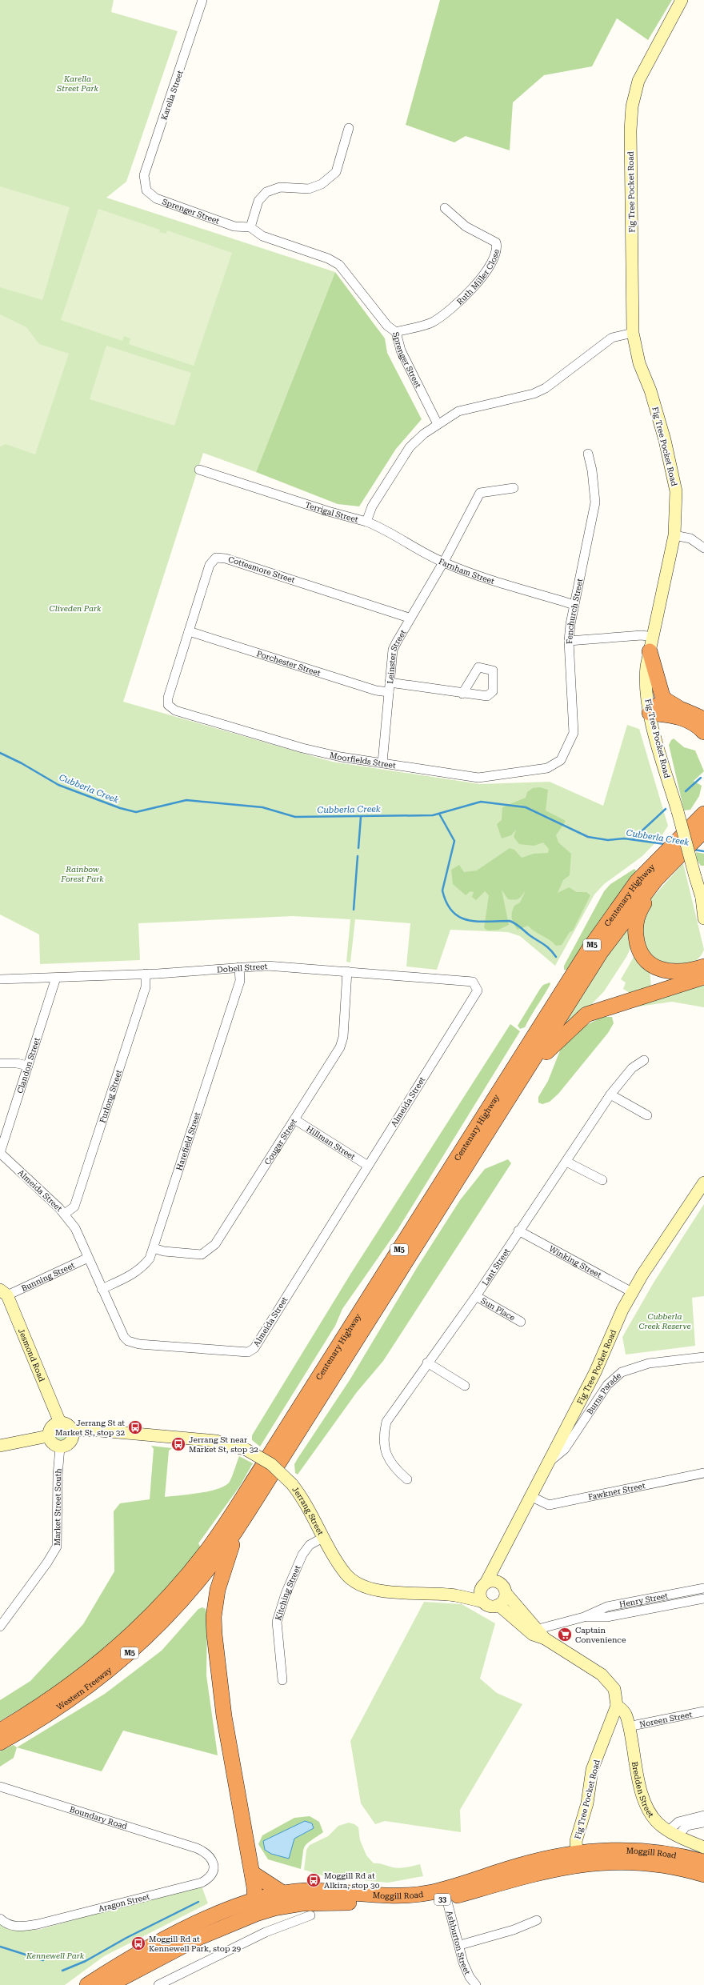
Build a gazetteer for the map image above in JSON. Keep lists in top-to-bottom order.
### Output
{
  "streets": {
    "highway": [
      "Centenary Highway",
      "M5",
      "Western Freeway",
      "Moggill Road",
      "33"
    ],
    "main road": [
      "Fig Tree Pocket Road",
      "Jesmond Road",
      "Jerrang Street",
      "Bredden Street"
    ],
    "street": [
      "Karella Street",
      "Sprenger Street",
      "Ruth Miller Close",
      "Terrigal Street",
      "Cottesmore Street",
      "Farnham Street",
      "Fenchurch Street",
      "Leinster Street",
      "Porchester Street",
      "Moorfields Street",
      "Dobell Street",
      "Clandon Street",
      "Furlong Street",
      "Almeida Street",
      "Harefield Street",
      "Cougar Street",
      "Hillman Street",
      "Winking Street",
      "Lant Street",
      "Bunning Street",
      "Sun Place",
      "Burns Parade",
      "Fawkner Street",
      "Market Street South",
      "Kitching Street",
      "Henry Street",
      "Noreen Street",
      "Boundary Road",
      "Aragon Street",
      "Ashburton Street"
    ]
  },
  "crossings": [
    ["Karella Street", "Sprenger Street"],
    ["Fig Tree Pocket Road", "Winking Street"],
    ["Fig Tree Pocket Road", "Burns Parade"],
    ["Fig Tree Pocket Road", "Fawkner Street"],
    ["Fig Tree Pocket Road", "Jerrang Street"],
    ["Fig Tree Pocket Road", "Henry Street"],
    ["Fig Tree Pocket Road", "Bredden Street"],
    ["Fig Tree Pocket Road", "Moggill Road"],
    ["Sprenger Street", "Ruth Miller Close"],
    ["Sprenger Street", "Terrigal Street"],
    ["Terrigal Street", "Farnham Street"],
    ["Cottesmore Street", "Leinster Street"],
    ["Cottesmore Street", "Porchester Street"],
    ["Cottesmore Street", "Moorfields Street"],
    ["Farnham Street", "Fenchurch Street"],
    ["Farnham Street", "Leinster Street"],
    ["Fenchurch Street", "Moorfields Street"],
    ["Leinster Street", "Porchester Street"],
    ["Leinster Street", "Moorfields Street"],
    ["Centenary Highway", "Western Freeway"],
    ["Dobell Street", "Clandon Street"],
    ["Dobell Street", "Furlong Street"],
    ["Dobell Street", "Almeida Street"],
    ["Dobell Street", "Harefield Street"],
    ["Dobell Street", "Cougar Street"],
    ["Clandon Street", "Almeida Street"],
    ["Furlong Street", "Almeida Street"],
    ["Almeida Street", "Harefield Street"],
    ["Almeida Street", "Hillman Street"],
    ["Almeida Street", "Bunning Street"],
    ["Harefield Street", "Cougar Street"],
    ["Cougar Street", "Hillman Street"],
    ["Winking Street", "Lant Street"],
    ["Lant Street", "Sun Place"],
    ["Bunning Street", "Jesmond Road"],
    ["Jesmond Road", "Market Street South"],
    ["Jesmond Road", "Jerrang Street"],
    ["Market Street South", "Jerrang Street"],
    ["Jerrang Street", "Kitching Street"],
    ["Noreen Street", "Bredden Street"],
    ["Boundary Road", "Aragon Street"],
    ["Moggill Road", "Ashburton Street"]
  ],
  "water": ["Cubberla Creek"],
  "parks": [
    "Karella Street Park",
    "Cliveden Park",
    "Rainbow Forest Park",
    "Cubberla Creek Reserve",
    "Kennewell Park"
  ],
  "places": {
    "bus stop": [
      "Jerrang St at Market St, stop 32",
      "Jerrang St near Market St, stop 32",
      "Moggill Rd at Alkira, stop 30",
      "Moggill Rd at Kennewell Park, stop 29"
    ],
    "supermarket": ["Captain Convenience"]
  }
}
